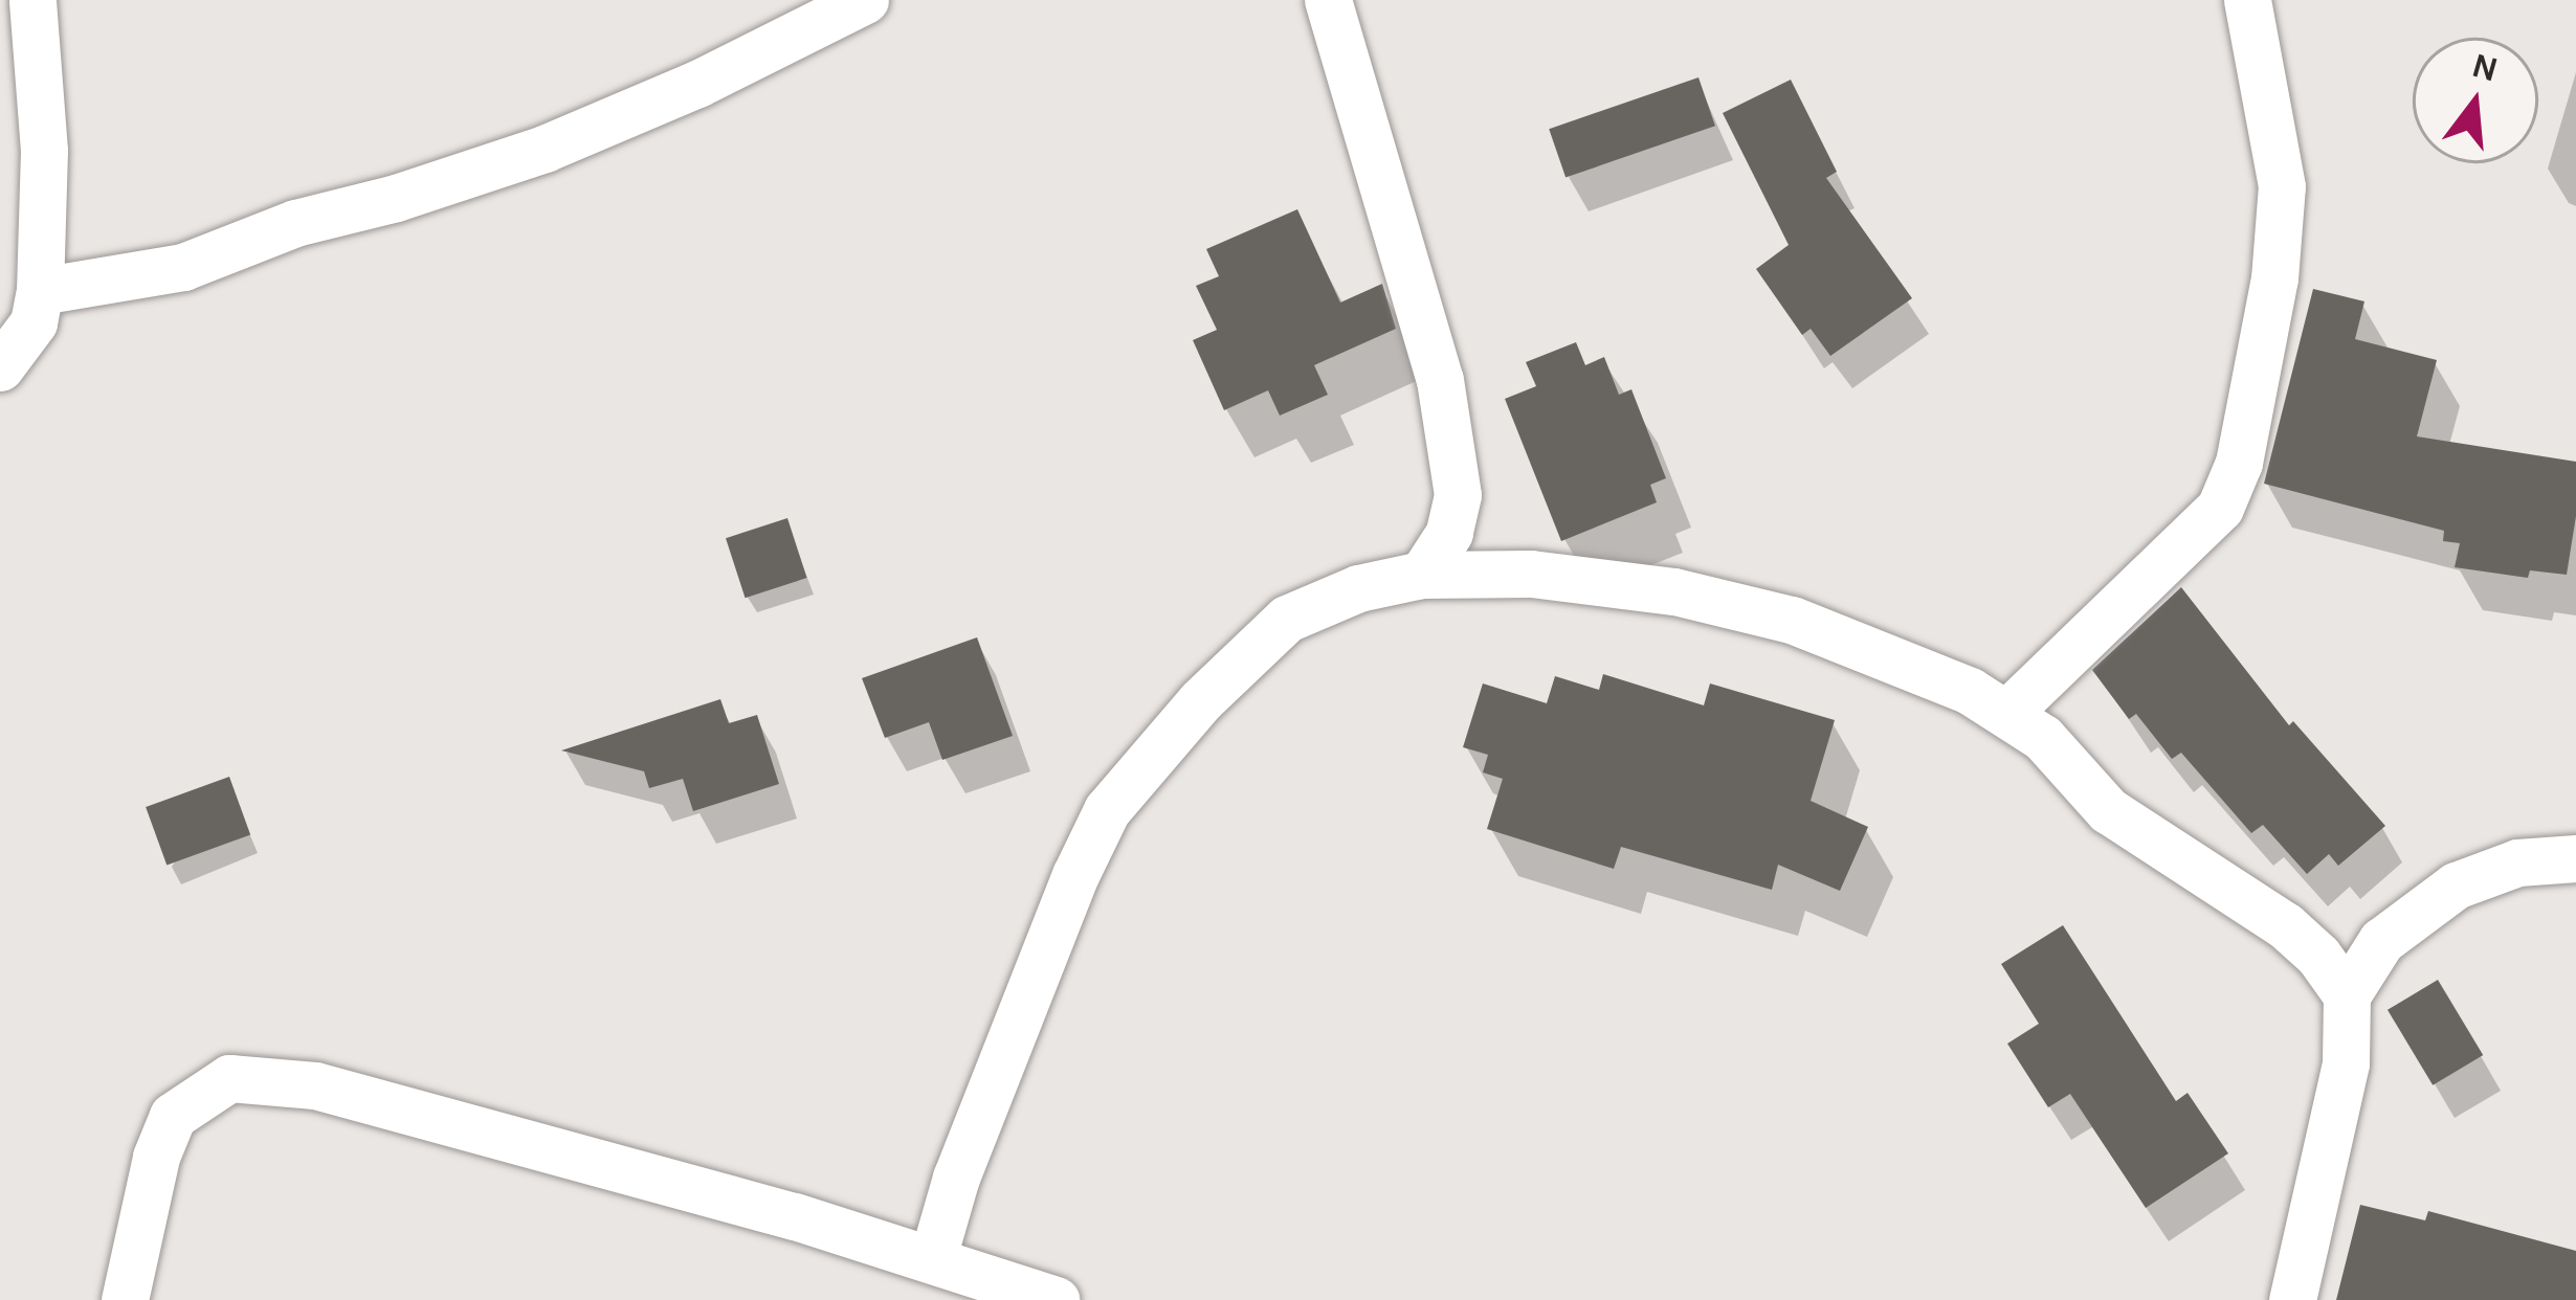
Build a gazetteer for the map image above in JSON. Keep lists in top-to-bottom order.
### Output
{
  "north": "top"
}
